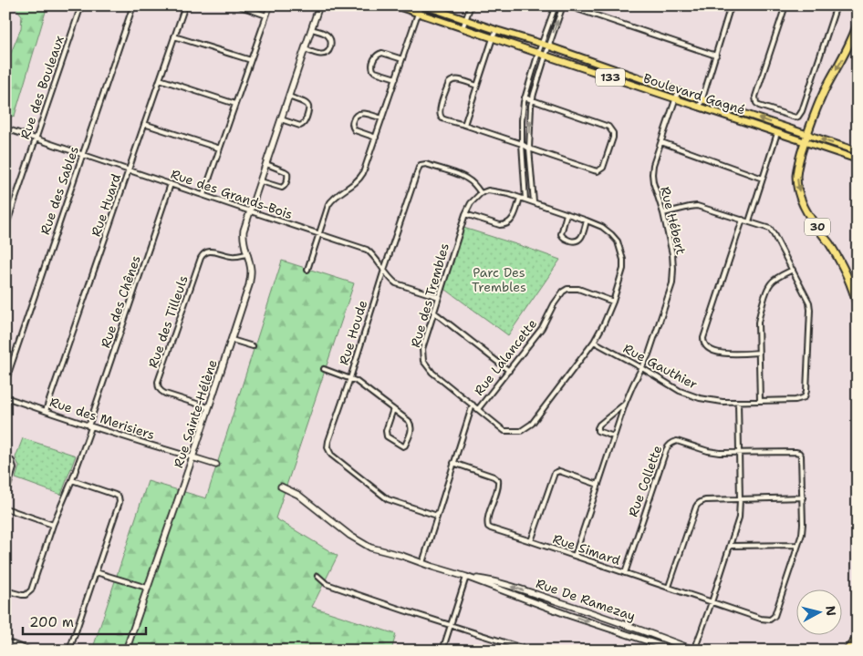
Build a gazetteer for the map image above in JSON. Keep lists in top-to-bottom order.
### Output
{
  "streets": {
    "highway": ["30"],
    "main road": ["133", "Boulevard Gagné"],
    "street": [
      "Rue des Bouleaux",
      "Rue des Sables",
      "Rue des Grands-Bois",
      "Rue Huard",
      "Rue Hébert",
      "Rue des Trembles",
      "Rue des Chênes",
      "Rue des Tilleuls",
      "Rue Houde",
      "Rue Lalancette",
      "Rue Gauthier",
      "Rue Sainte-Hélène",
      "Rue des Merisiers",
      "Rue Collette",
      "Rue Simard",
      "Rue De Ramezay"
    ]
  },
  "crossings": [
    ["Rue des Bouleaux", "Rue des Grands-Bois"],
    ["Boulevard Gagné", "Rue Hébert"],
    ["Boulevard Gagné", "30"],
    ["Rue des Sables", "Rue des Grands-Bois"],
    ["Rue des Grands-Bois", "Rue Huard"],
    ["Rue des Grands-Bois", "Rue des Trembles"],
    ["Rue des Grands-Bois", "Rue des Chênes"],
    ["Rue des Grands-Bois", "Rue Houde"],
    ["Rue des Grands-Bois", "Rue Sainte-Hélène"],
    ["Rue Huard", "Rue des Merisiers"],
    ["Rue Hébert", "Rue Gauthier"],
    ["Rue Hébert", "Rue Simard"],
    ["Rue des Trembles", "Rue Houde"],
    ["Rue des Trembles", "Rue Lalancette"],
    ["Rue des Trembles", "Rue Gauthier"],
    ["Rue des Chênes", "Rue des Merisiers"],
    ["Rue des Tilleuls", "Rue Sainte-Hélène"],
    ["Rue Sainte-Hélène", "Rue des Merisiers"],
    ["Rue Collette", "Rue Simard"]
  ],
  "parks": ["Parc Des Trembles"],
  "scale_bar": "200 m",
  "north": "right"
}
